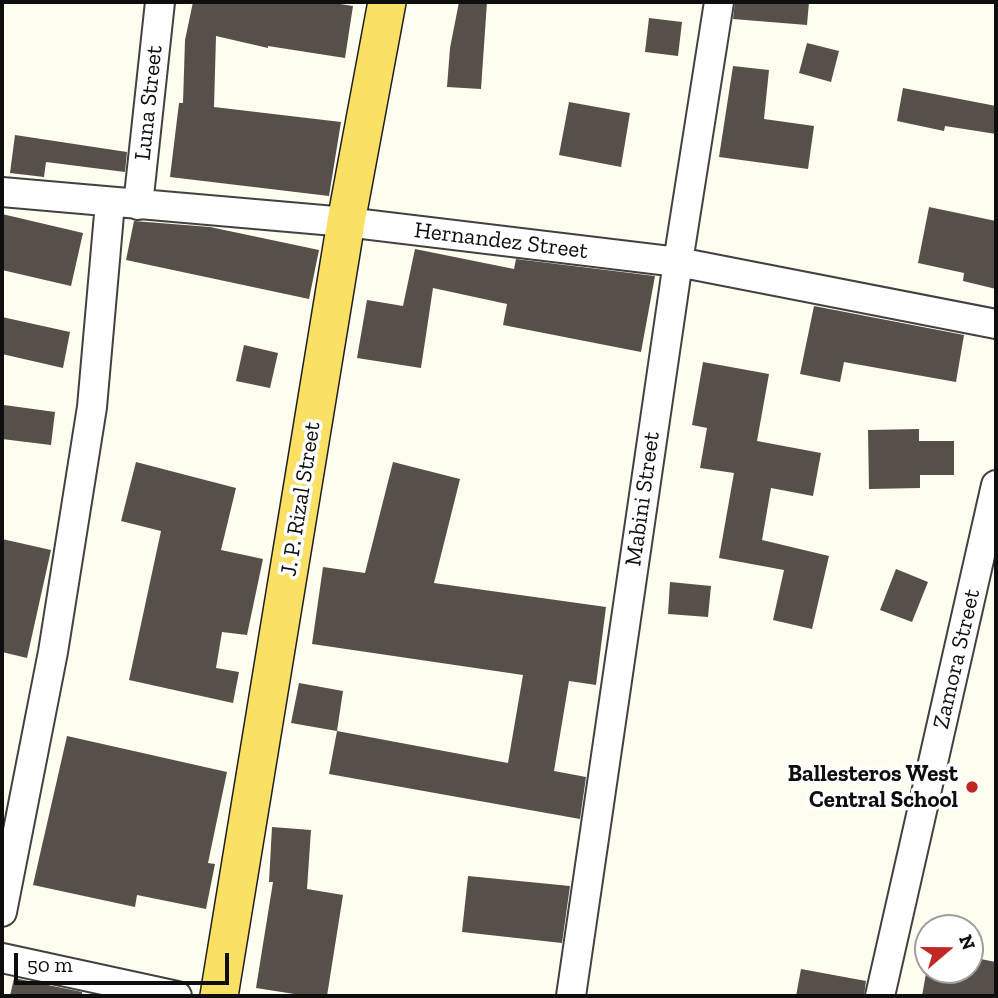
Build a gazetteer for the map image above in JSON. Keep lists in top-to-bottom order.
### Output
{
  "streets": {
    "main road": ["J. P. Rizal Street"],
    "street": [
      "Luna Street",
      "Hernandez Street",
      "Mabini Street",
      "Zamora Street"
    ]
  },
  "crossings": [
    ["Luna Street", "Hernandez Street"],
    ["Hernandez Street", "J. P. Rizal Street"],
    ["Hernandez Street", "Mabini Street"]
  ],
  "places": ["Ballesteros West Central School"],
  "scale_bar": "50 m",
  "north": "right"
}
